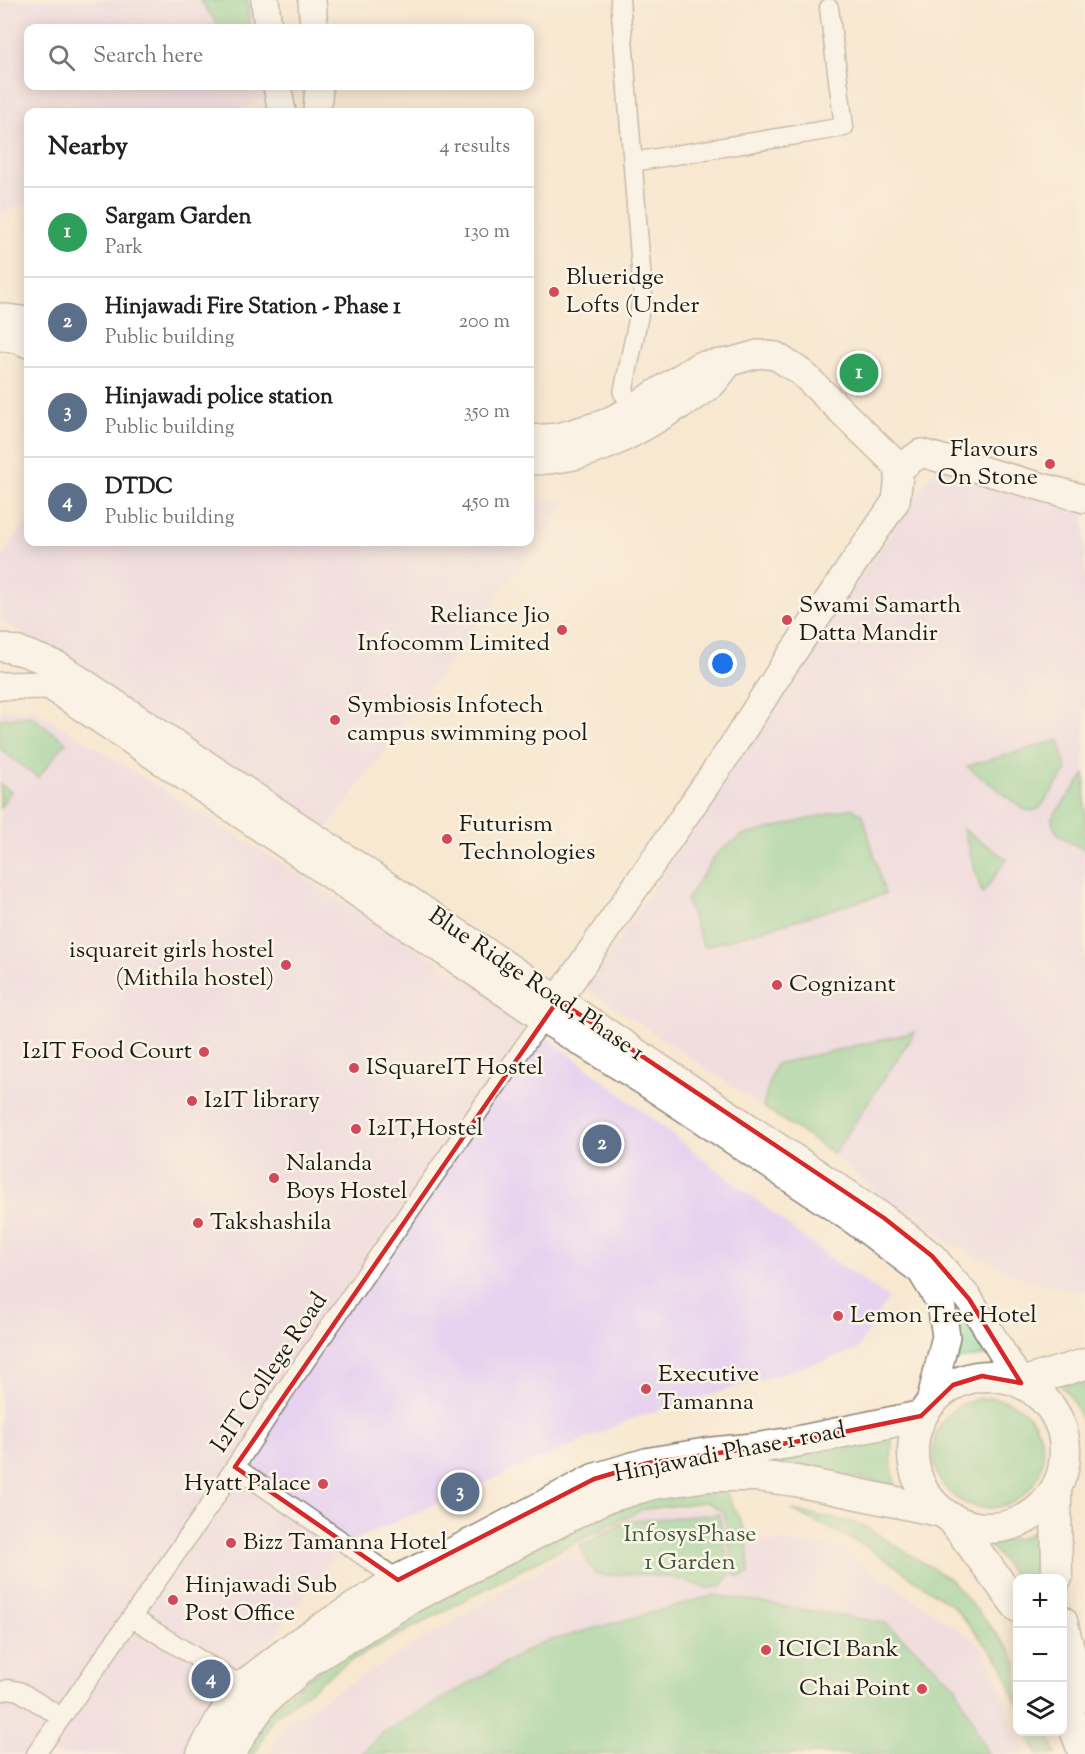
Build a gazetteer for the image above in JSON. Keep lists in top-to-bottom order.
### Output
{
  "streets": {
    "main road": ["Hinjawadi Phase 1 road"],
    "street": ["Blue Ridge Road, Phase 1", "I2IT College Road"]
  },
  "crossings": [
    ["Blue Ridge Road, Phase 1", "I2IT College Road"],
    ["Blue Ridge Road, Phase 1", "Hinjawadi Phase 1 road"]
  ],
  "parks": ["InfosysPhase 1 Garden"],
  "places": [
    "Blueridge Lofts (Under",
    "Flavours On Stone",
    "Swami Samarth Datta Mandir",
    "Reliance Jio Infocomm Limited",
    "Symbiosis Infotech campus swimming pool",
    "Futurism Technologies",
    "isquareit girls hostel (Mithila hostel)",
    "Cognizant",
    "I2IT Food Court",
    "ISquareIT Hostel",
    "I2IT library",
    "I2IT,Hostel",
    "Nalanda Boys Hostel",
    "Takshashila",
    "Lemon Tree Hotel",
    "Executive Tamanna",
    "Hyatt Palace",
    "Bizz Tamanna Hotel",
    "Hinjawadi Sub Post Office",
    "ICICI Bank",
    "Chai Point"
  ],
  "page": {
    "search": "Search here",
    "heading": ["Nearby", "4 results"],
    "list": [
      {
        "mark": "1",
        "name": "Sargam Garden",
        "note": "Park",
        "value": "130 m"
      },
      {
        "mark": "2",
        "name": "Hinjawadi Fire Station - Phase 1",
        "note": "Public building",
        "value": "200 m"
      },
      {
        "mark": "3",
        "name": "Hinjawadi police station",
        "note": "Public building",
        "value": "350 m"
      },
      {
        "mark": "4",
        "name": "DTDC",
        "note": "Public building",
        "value": "450 m"
      }
    ],
    "pins": [
      "1",
      "2",
      "3",
      "4"
    ],
    "map_buttons": ["+", "−"]
  }
}
